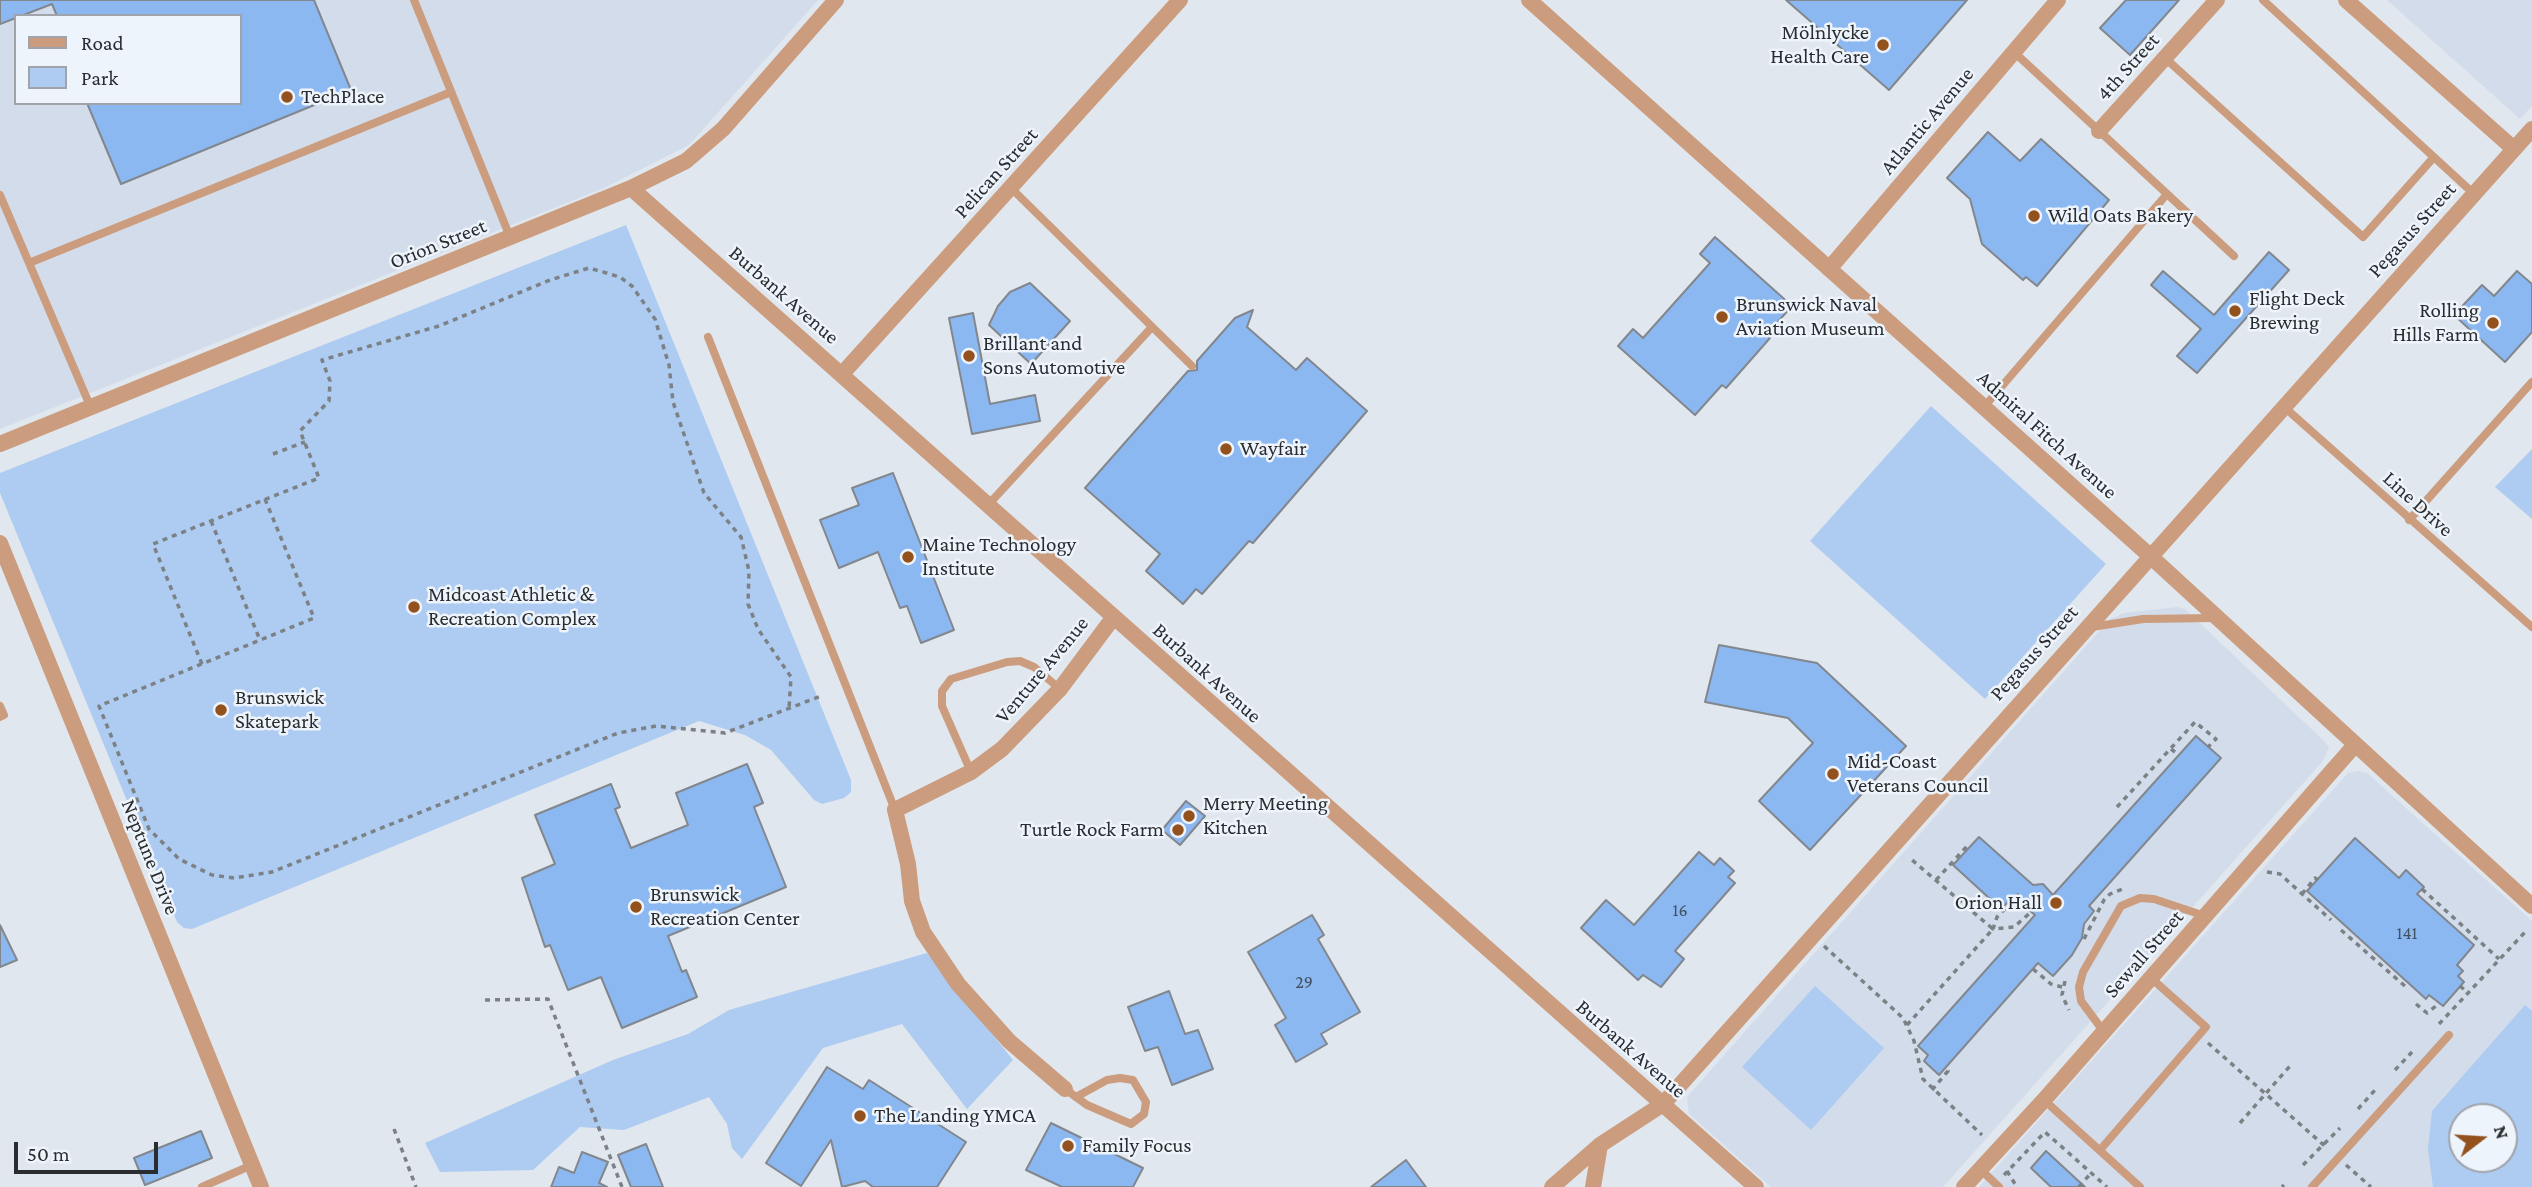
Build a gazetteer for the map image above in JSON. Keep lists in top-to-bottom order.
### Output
{
  "streets": {
    "street": [
      "4th Street",
      "Atlantic Avenue",
      "Pelican Street",
      "Pegasus Street",
      "Orion Street",
      "Burbank Avenue",
      "Admiral Fitch Avenue",
      "Venture Avenue",
      "Neptune Drive",
      "Sewall Street"
    ],
    "lane": ["Line Drive"]
  },
  "crossings": [
    ["Atlantic Avenue", "Admiral Fitch Avenue"],
    ["Pelican Street", "Burbank Avenue"],
    ["Pegasus Street", "Burbank Avenue"],
    ["Pegasus Street", "Admiral Fitch Avenue"],
    ["Pegasus Street", "Line Drive"],
    ["Orion Street", "Burbank Avenue"],
    ["Burbank Avenue", "Venture Avenue"],
    ["Admiral Fitch Avenue", "Sewall Street"]
  ],
  "places": [
    "Mölnlycke Health Care",
    "TechPlace",
    "Wild Oats Bakery",
    "Flight Deck Brewing",
    "Brunswick Naval Aviation Museum",
    "Rolling Hills Farm",
    "Brillant and Sons Automotive",
    "Wayfair",
    "Maine Technology Institute",
    "Midcoast Athletic & Recreation Complex",
    "Brunswick Skatepark",
    "Mid-Coast Veterans Council",
    "Merry Meeting Kitchen",
    "Turtle Rock Farm",
    "Orion Hall",
    "Brunswick Recreation Center",
    "The Landing YMCA",
    "Family Focus"
  ],
  "house_numbers": ["16", "141", "29"],
  "legend": ["Road", "Park"],
  "scale_bar": "50 m",
  "north": "right"
}
